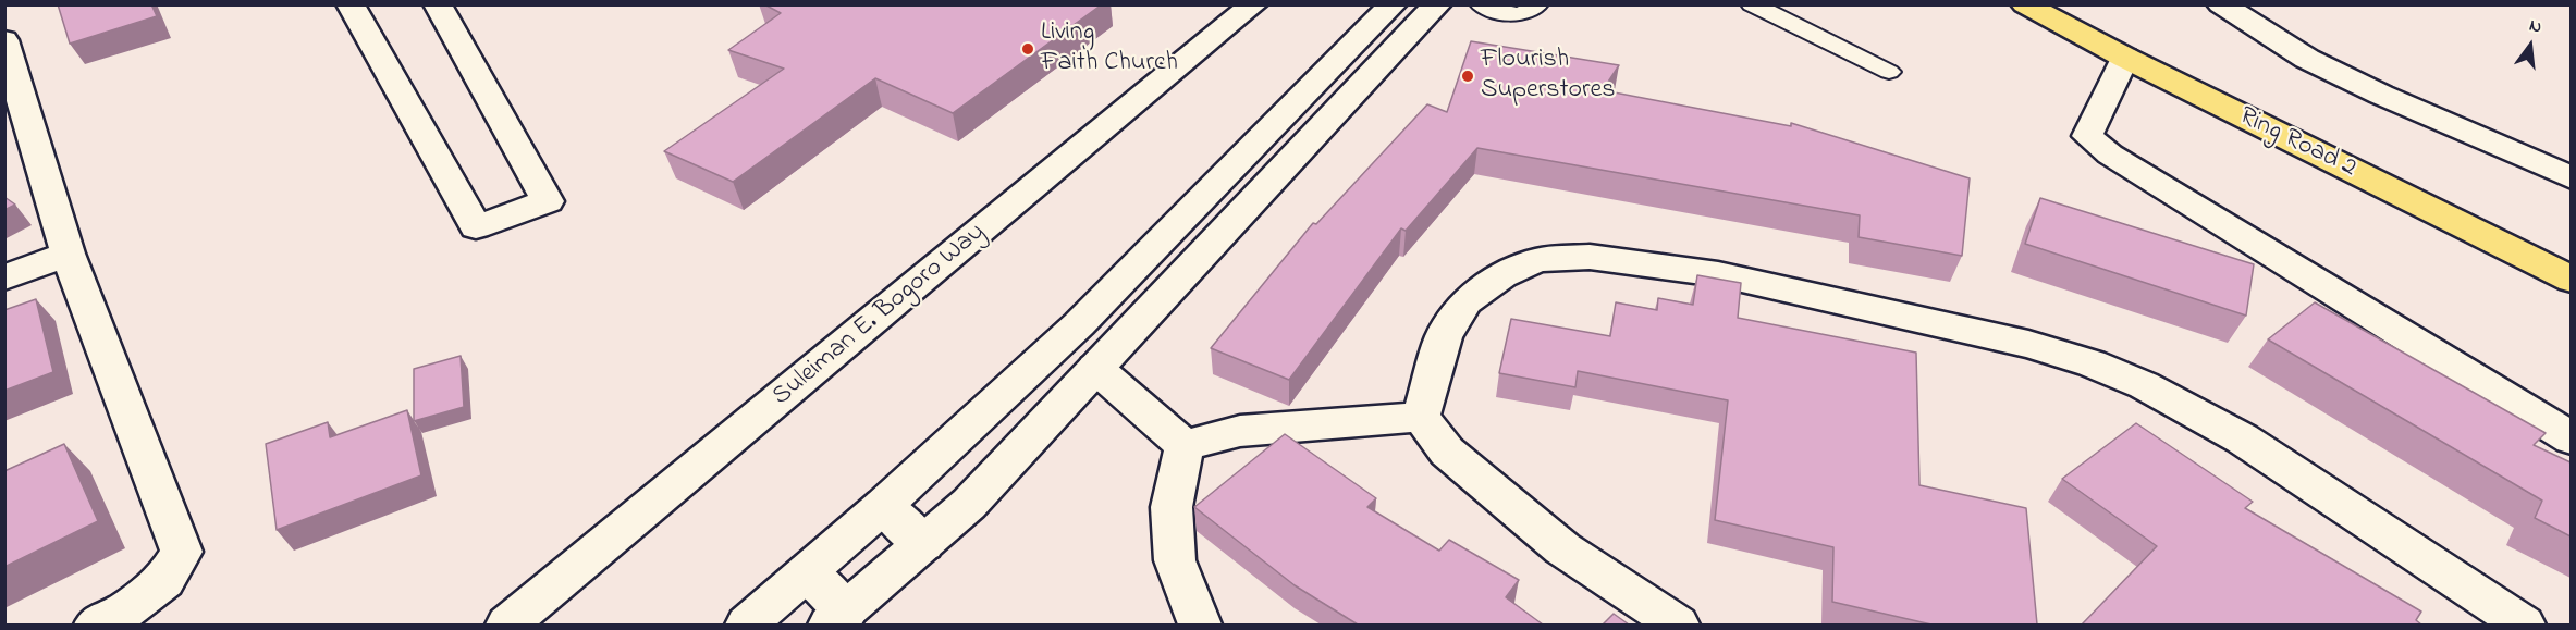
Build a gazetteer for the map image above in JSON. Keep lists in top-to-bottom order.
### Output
{
  "streets": {
    "main road": ["Ring Road 2"],
    "street": ["Suleiman E. Bogoro Way"]
  },
  "places": ["Living Faith Church", "Flourish Superstores"],
  "north": "top"
}
